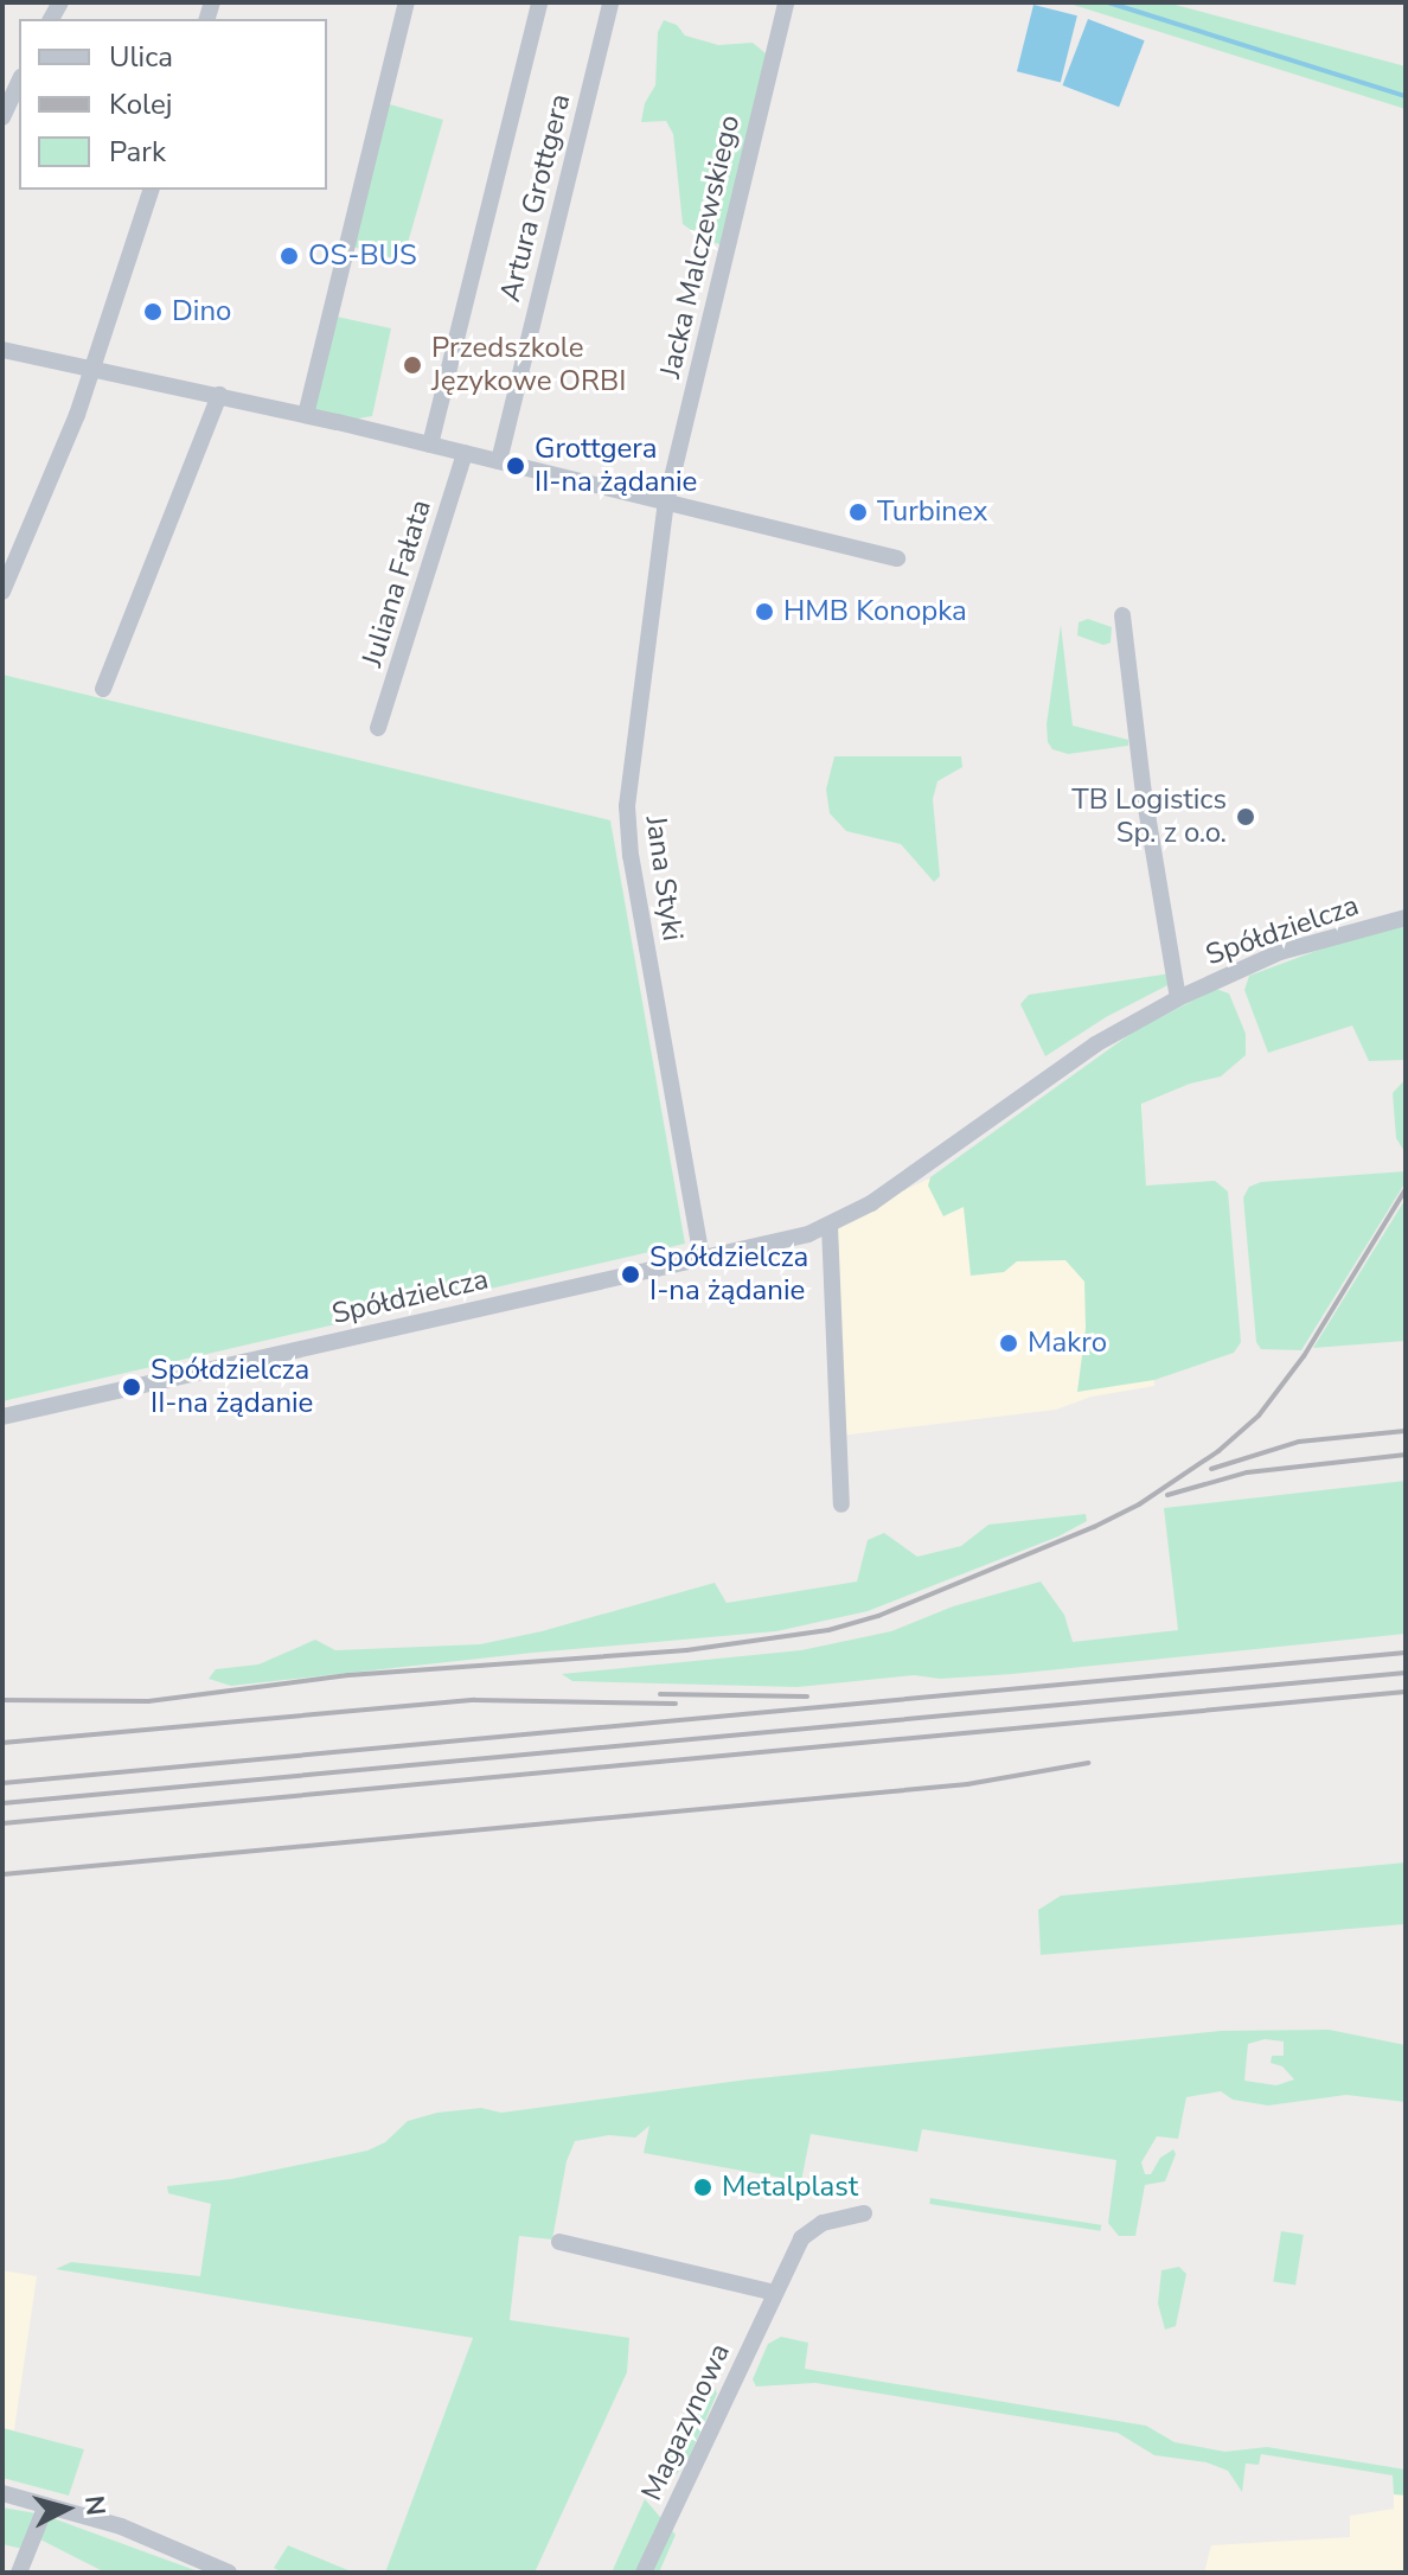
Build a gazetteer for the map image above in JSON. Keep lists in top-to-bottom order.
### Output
{
  "streets": {
    "street": [
      "Artura Grottgera",
      "Jacka Malczewskiego",
      "Juliana Fałata",
      "Jana Styki",
      "Spółdzielcza",
      "Magazynowa"
    ]
  },
  "crossings": [
    ["Jacka Malczewskiego", "Jana Styki"],
    ["Jana Styki", "Spółdzielcza"]
  ],
  "places": [
    "OS-BUS",
    "Dino",
    "Przedszkole Językowe ORBI",
    "Grottgera II-na żądanie",
    "Turbinex",
    "HMB Konopka",
    "TB Logistics Sp. z o.o.",
    "Spółdzielcza I-na żądanie",
    "Makro",
    "Spółdzielcza II-na żądanie",
    "Metalplast"
  ],
  "legend": ["Ulica", "Kolej", "Park"],
  "north": "right"
}
